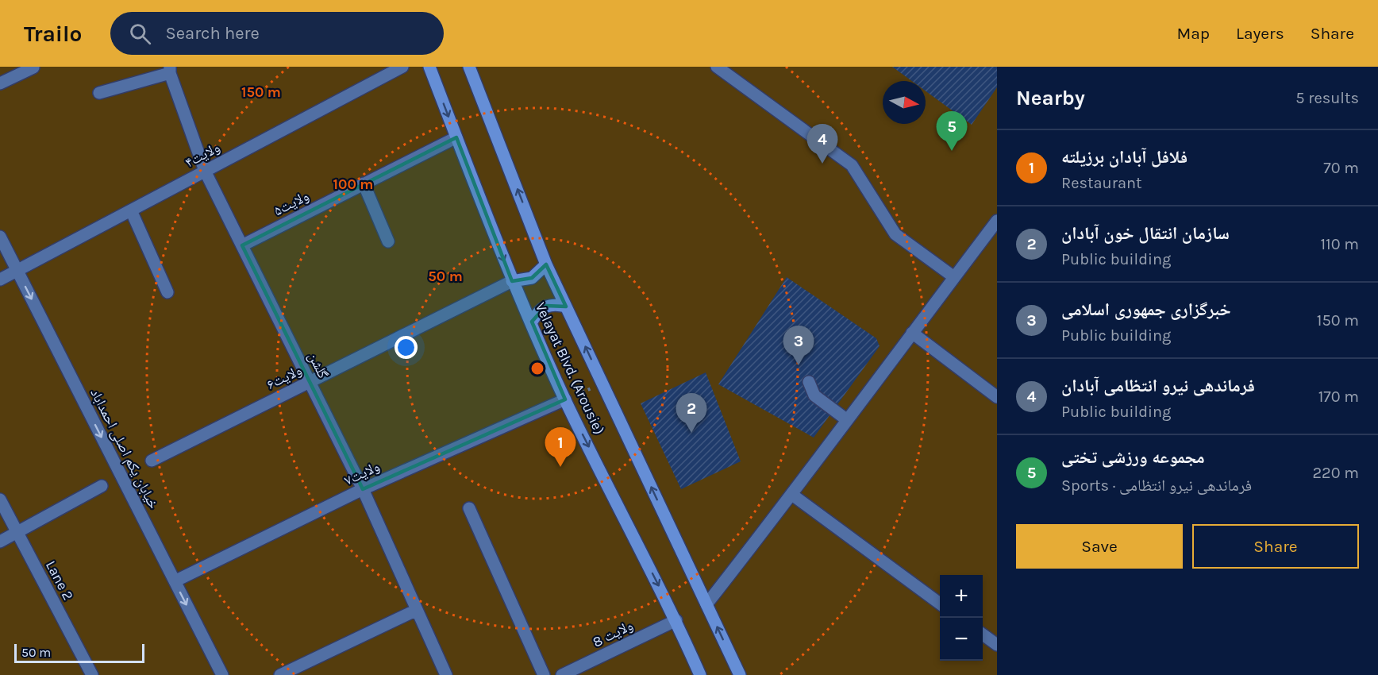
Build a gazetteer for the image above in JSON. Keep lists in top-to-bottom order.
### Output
{
  "streets": {
    "main road": ["Velayat Blvd. (Arousie)"],
    "street": [
      "ولایت۴",
      "ولایت۵",
      "گلشن",
      "ولایت۶",
      "خیابان یکم اصلی احمداباد",
      "ولایت۷",
      "Lane 2",
      "ولایت 8"
    ]
  },
  "crossings": [
    ["ولایت۴", "گلشن"],
    ["ولایت۴", "خیابان یکم اصلی احمداباد"],
    ["ولایت۵", "گلشن"],
    ["ولایت۵", "Velayat Blvd. (Arousie)"],
    ["گلشن", "ولایت۶"],
    ["گلشن", "ولایت۷"],
    ["Velayat Blvd. (Arousie)", "ولایت۶"],
    ["Velayat Blvd. (Arousie)", "ولایت۷"],
    ["Velayat Blvd. (Arousie)", "ولایت 8"],
    ["خیابان یکم اصلی احمداباد", "ولایت۷"]
  ],
  "one_way": ["خیابان یکم اصلی احمداباد"],
  "scale_bar": "50 m",
  "north": "right",
  "page": {
    "header": "Trailo",
    "search": "Search here",
    "nav": ["Map", "Layers", "Share"],
    "heading": ["Nearby", "5 results"],
    "pins": [
      "5",
      "4",
      "3",
      "2",
      "1"
    ],
    "list": [
      {
        "mark": "1",
        "name": "فلافل آبادان برزیلته",
        "note": "Restaurant",
        "value": "70 m"
      },
      {
        "mark": "2",
        "name": "سازمان انتقال خون آبادان",
        "note": "Public building",
        "value": "110 m"
      },
      {
        "mark": "3",
        "name": "خبرگزاری جمهوری اسلامی",
        "note": "Public building",
        "value": "150 m"
      },
      {
        "mark": "4",
        "name": "فرماندهی نیرو انتظامی آبادان",
        "note": "Public building",
        "value": "170 m"
      },
      {
        "mark": "5",
        "name": "مجموعه ورزشی تختی",
        "note": "Sports · فرماندهی نیرو انتظامی",
        "value": "220 m"
      }
    ],
    "buttons": ["Save", "Share"],
    "map_buttons": ["+", "−"],
    "scale": "50 m"
  },
  "rings": ["150 m", "100 m", "50 m"]
}
